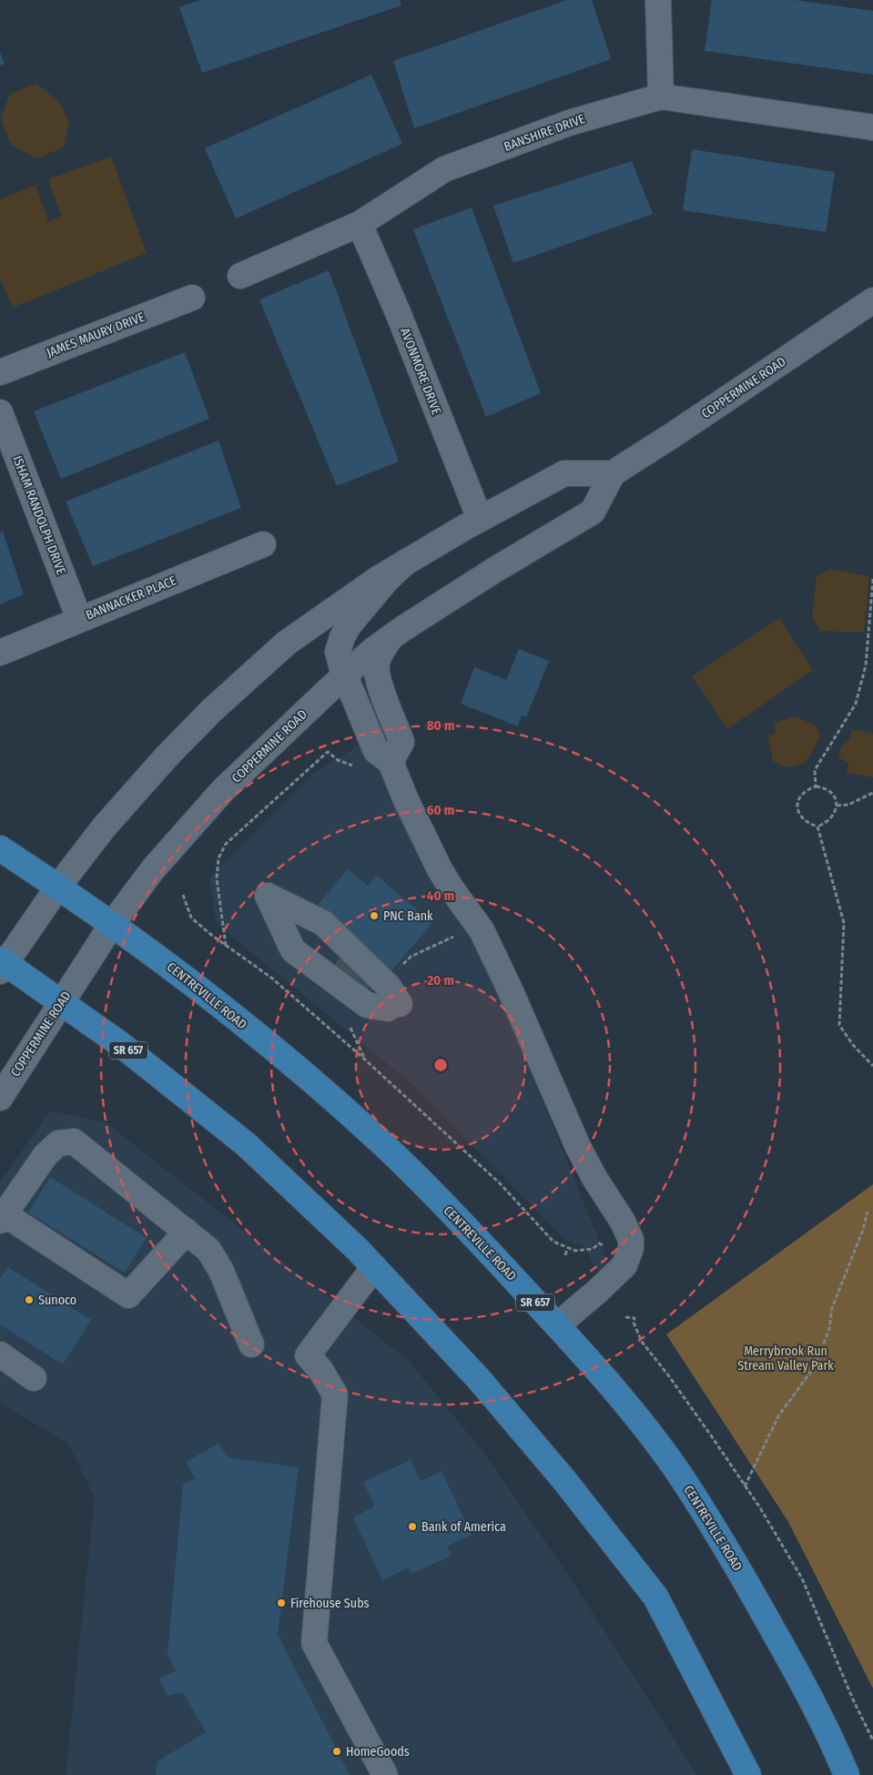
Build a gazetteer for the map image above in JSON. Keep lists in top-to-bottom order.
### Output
{
  "streets": {
    "main road": ["CENTREVILLE ROAD", "SR 657"],
    "street": [
      "BANSHIRE DRIVE",
      "JAMES MAURY DRIVE",
      "AVONMORE DRIVE",
      "COPPERMINE ROAD",
      "ISHAM RANDOLPH DRIVE",
      "BANNACKER PLACE"
    ]
  },
  "crossings": [
    ["BANSHIRE DRIVE", "AVONMORE DRIVE"],
    ["COPPERMINE ROAD", "CENTREVILLE ROAD"],
    ["COPPERMINE ROAD", "SR 657"],
    ["ISHAM RANDOLPH DRIVE", "BANNACKER PLACE"]
  ],
  "parks": ["Merrybrook Run Stream Valley Park"],
  "places": [
    "PNC Bank",
    "Sunoco",
    "Bank of America",
    "Firehouse Subs",
    "HomeGoods"
  ],
  "rings": [
    "80 m",
    "60 m",
    "40 m",
    "20 m"
  ]
}
